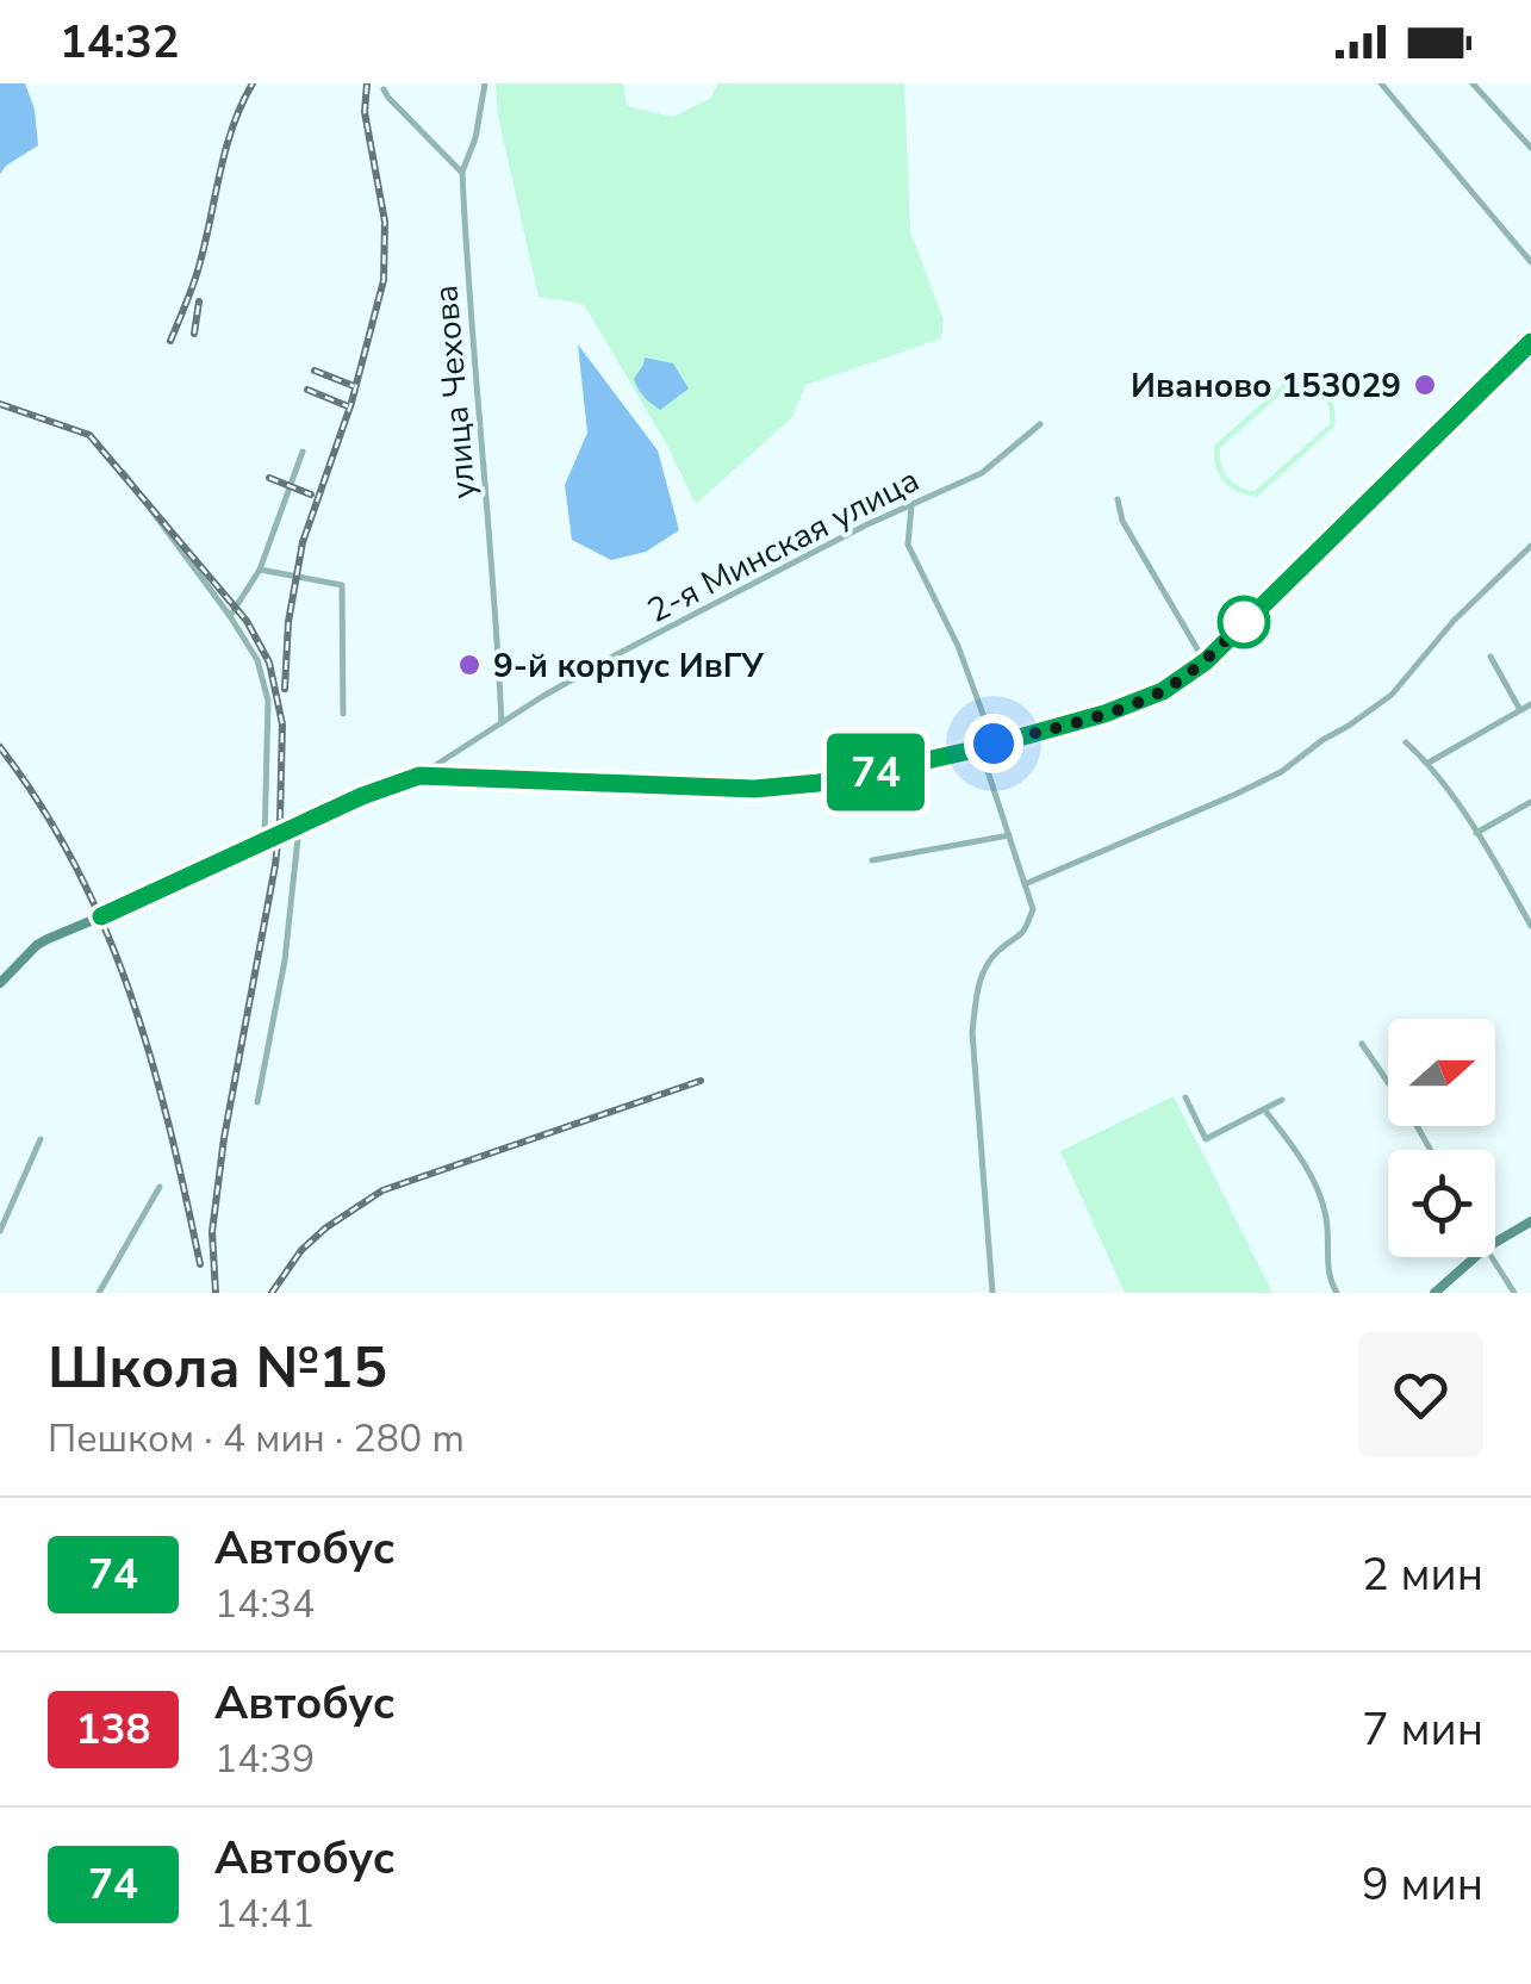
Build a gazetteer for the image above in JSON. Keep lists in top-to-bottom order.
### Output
{
  "streets": {
    "street": ["улица Чехова", "2-я Минская улица"]
  },
  "crossings": [
    ["улица Чехова", "2-я Минская улица"]
  ],
  "places": ["Иваново 153029", "9-й корпус ИвГУ"],
  "lines": ["bus line 74"],
  "north": "right",
  "page": {
    "status": "14:32",
    "on_map": "74",
    "heading": ["Школа №15", "Пешком · 4 мин · 280 m"],
    "list": [
      {
        "mark": "74",
        "name": "Автобус",
        "note": "14:34",
        "value": "2 мин"
      },
      {
        "mark": "138",
        "name": "Автобус",
        "note": "14:39",
        "value": "7 мин"
      },
      {
        "mark": "74",
        "name": "Автобус",
        "note": "14:41",
        "value": "9 мин"
      }
    ]
  }
}
